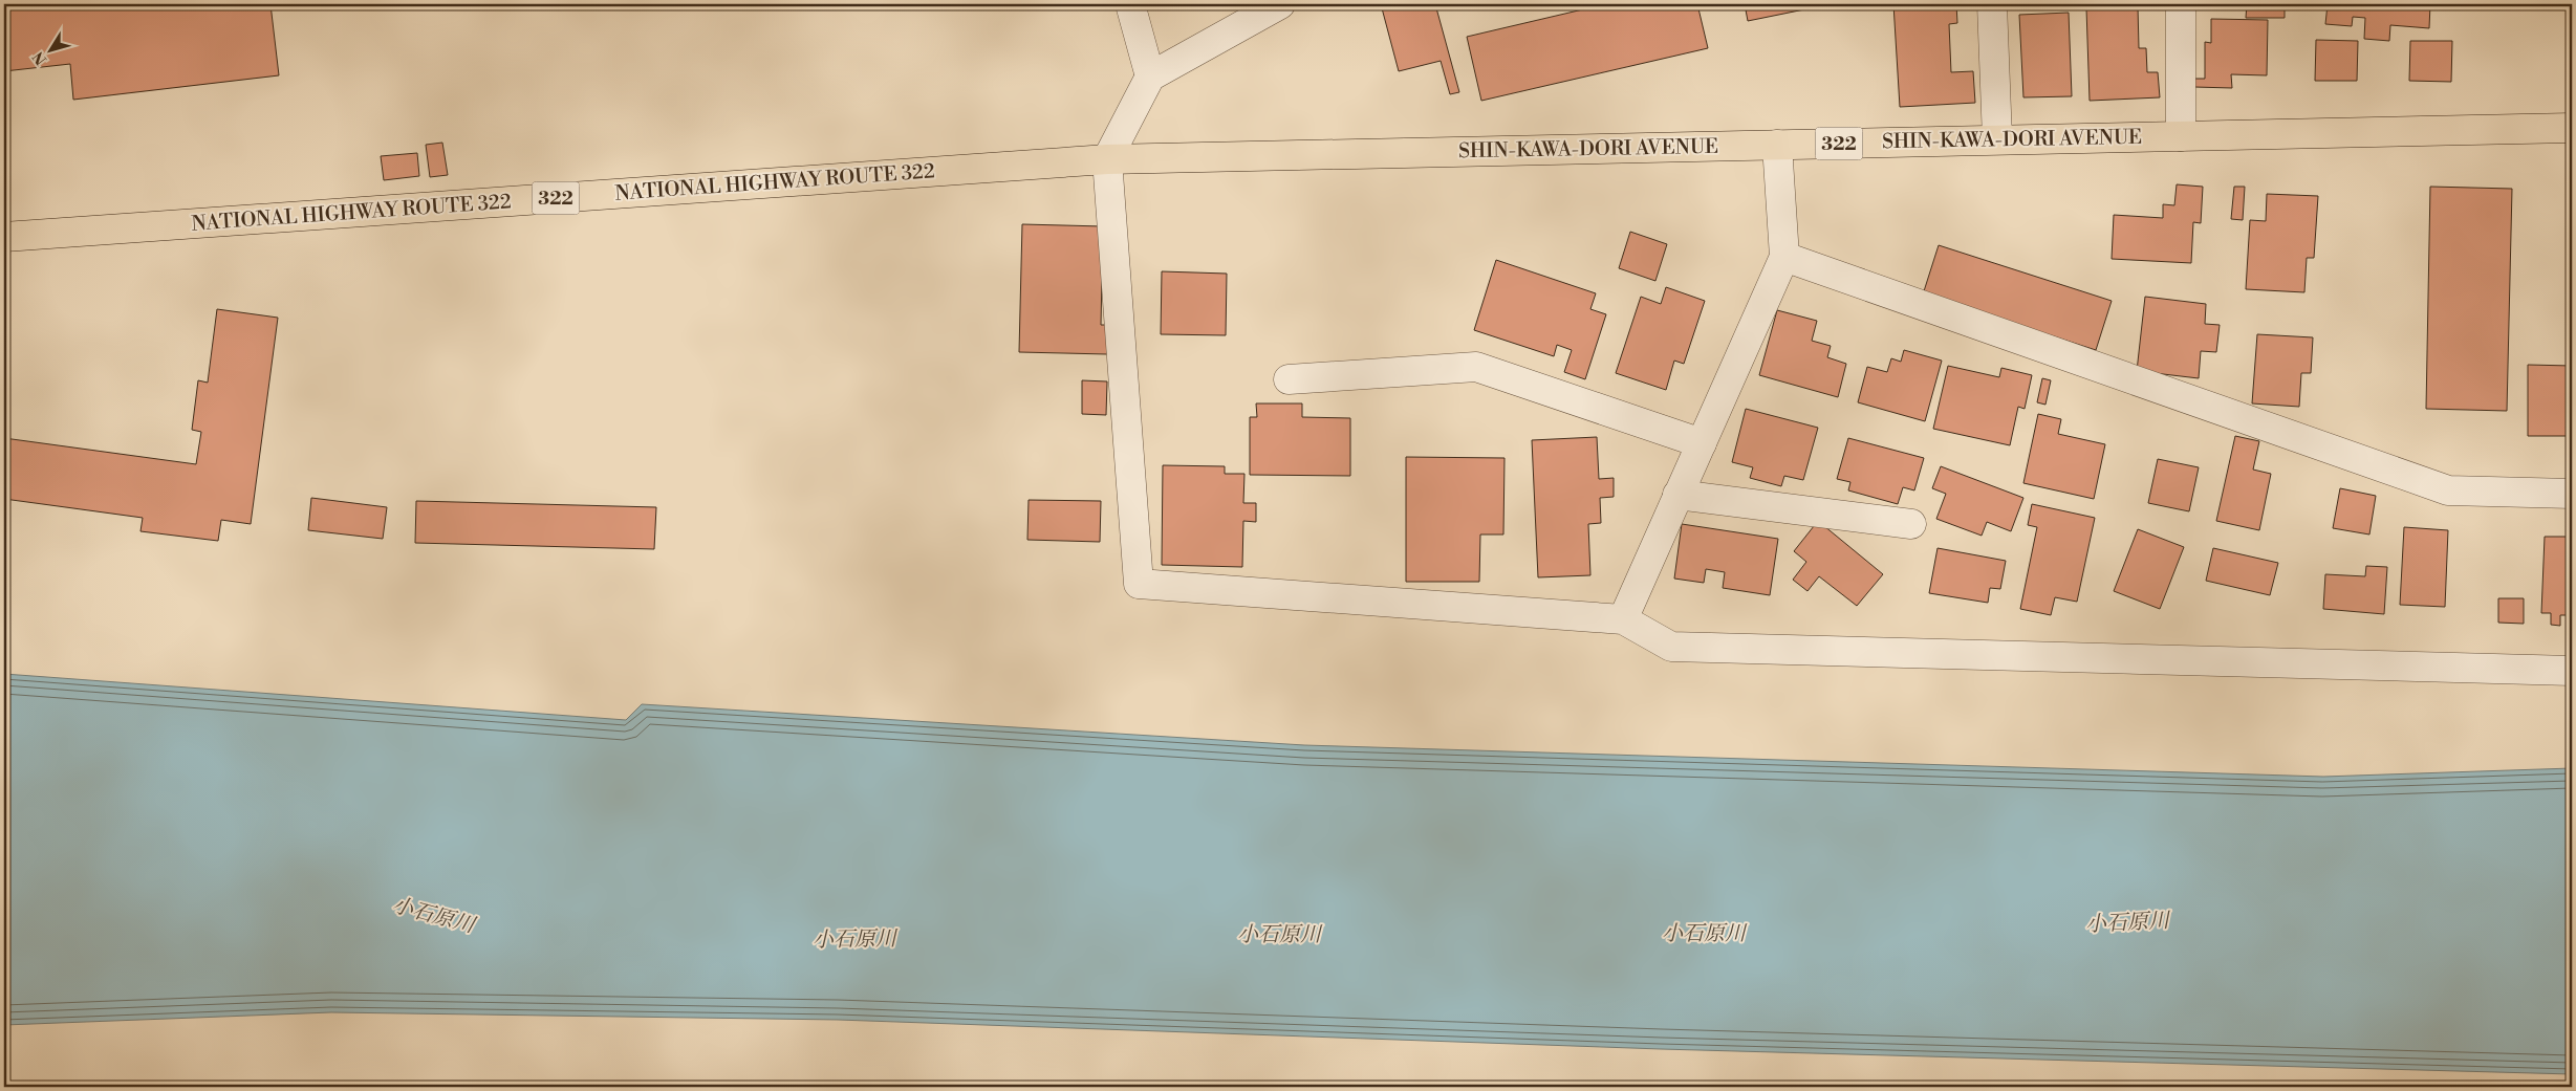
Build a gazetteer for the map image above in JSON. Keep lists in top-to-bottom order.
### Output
{
  "streets": {
    "highway": ["SHIN-KAWA-DORI AVENUE", "322", "NATIONAL HIGHWAY ROUTE 322"]
  },
  "crossings": [
    ["SHIN-KAWA-DORI AVENUE", "NATIONAL HIGHWAY ROUTE 322"]
  ],
  "water": ["小石原川"],
  "north": "bottom left"
}
